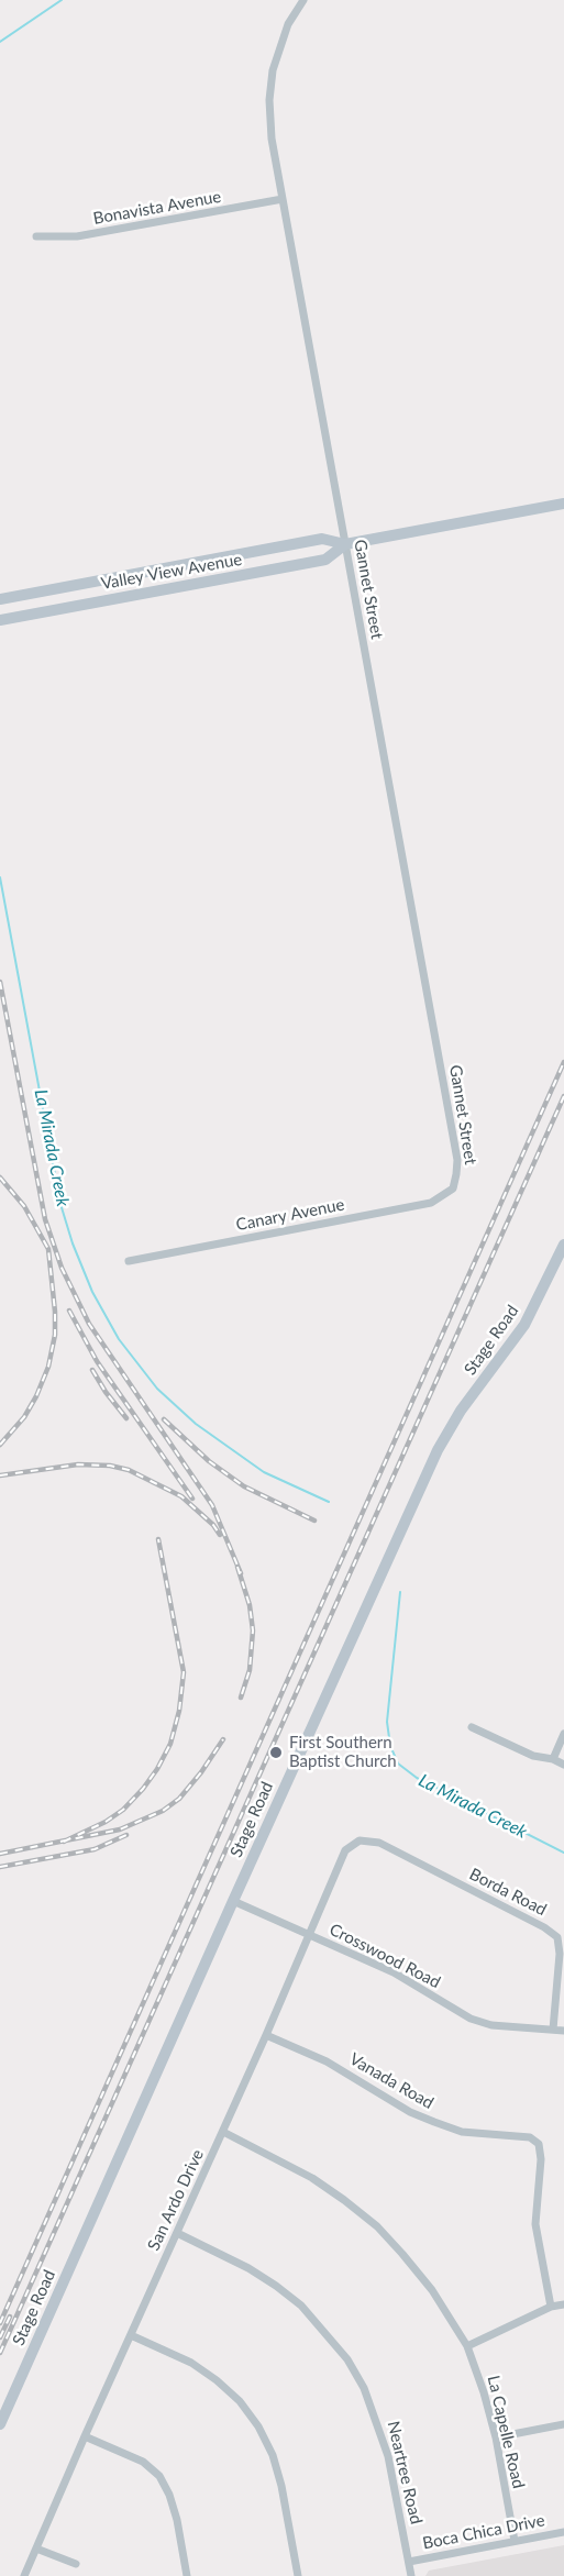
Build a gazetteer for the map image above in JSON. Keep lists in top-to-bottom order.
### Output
{
  "streets": {
    "main road": ["Valley View Avenue", "Stage Road"],
    "street": [
      "Bonavista Avenue",
      "Gannet Street",
      "Canary Avenue",
      "Borda Road",
      "Crosswood Road",
      "Vanada Road",
      "San Ardo Drive",
      "La Capelle Road",
      "Neartree Road",
      "Boca Chica Drive"
    ]
  },
  "crossings": [
    ["Bonavista Avenue", "Gannet Street"],
    ["Valley View Avenue", "Gannet Street"],
    ["Gannet Street", "Canary Avenue"],
    ["Stage Road", "Crosswood Road"],
    ["Borda Road", "Crosswood Road"],
    ["Borda Road", "San Ardo Drive"],
    ["Crosswood Road", "San Ardo Drive"],
    ["Vanada Road", "San Ardo Drive"],
    ["San Ardo Drive", "La Capelle Road"],
    ["San Ardo Drive", "Neartree Road"],
    ["La Capelle Road", "Boca Chica Drive"],
    ["Neartree Road", "Boca Chica Drive"]
  ],
  "water": ["La Mirada Creek"],
  "places": ["First Southern Baptist Church"]
}
